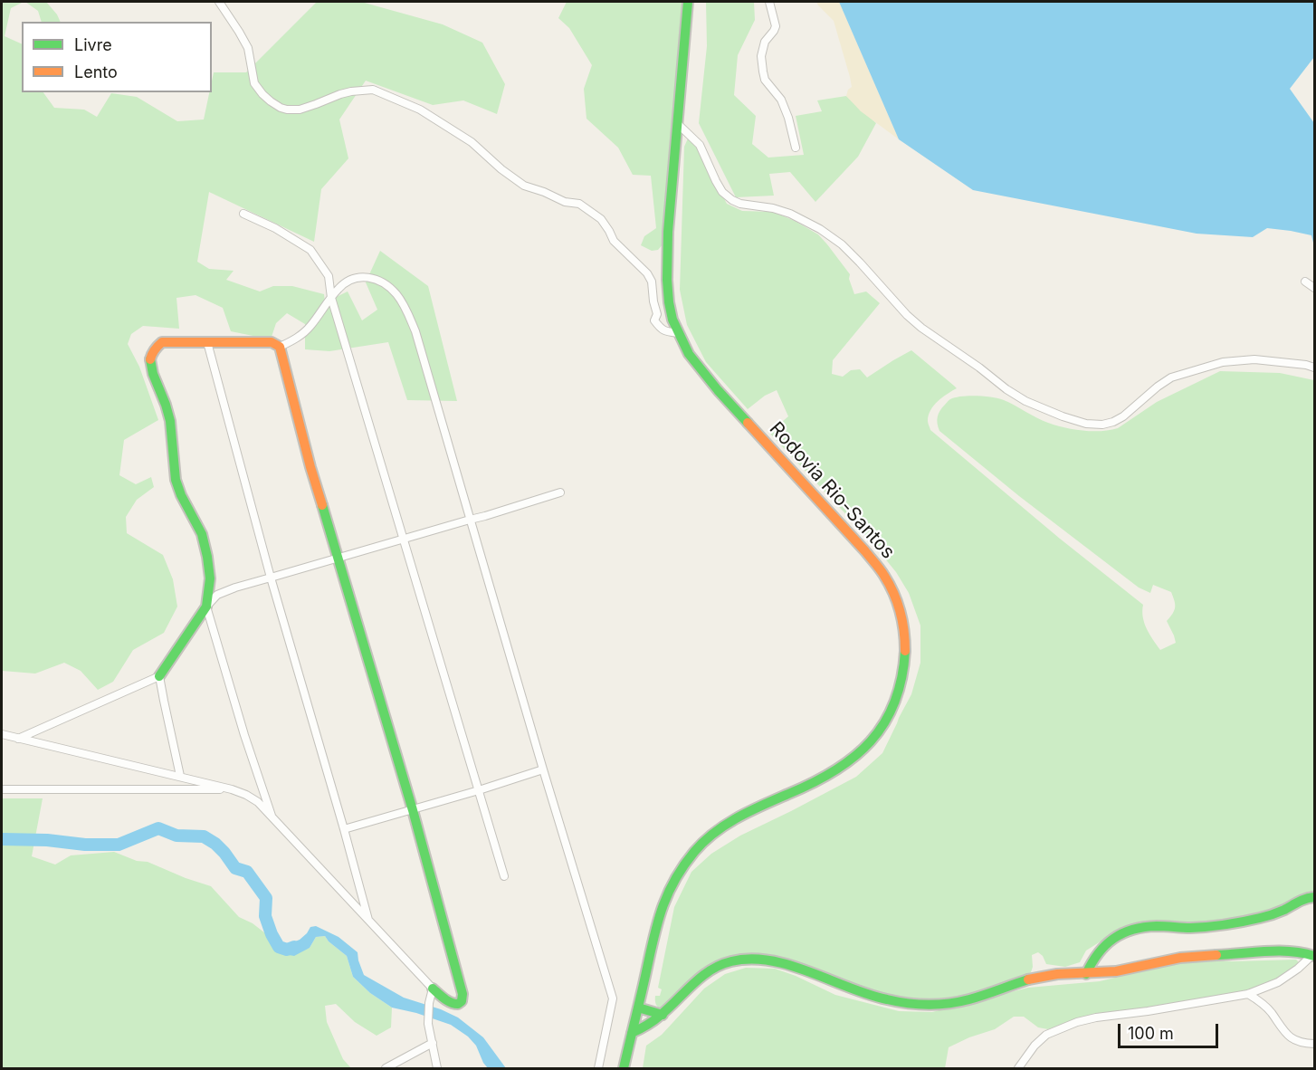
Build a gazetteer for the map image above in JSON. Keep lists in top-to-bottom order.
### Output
{
  "streets": {
    "main road": ["Rodovia Rio-Santos"]
  },
  "legend": ["Livre", "Lento"],
  "scale_bar": "100 m"
}
